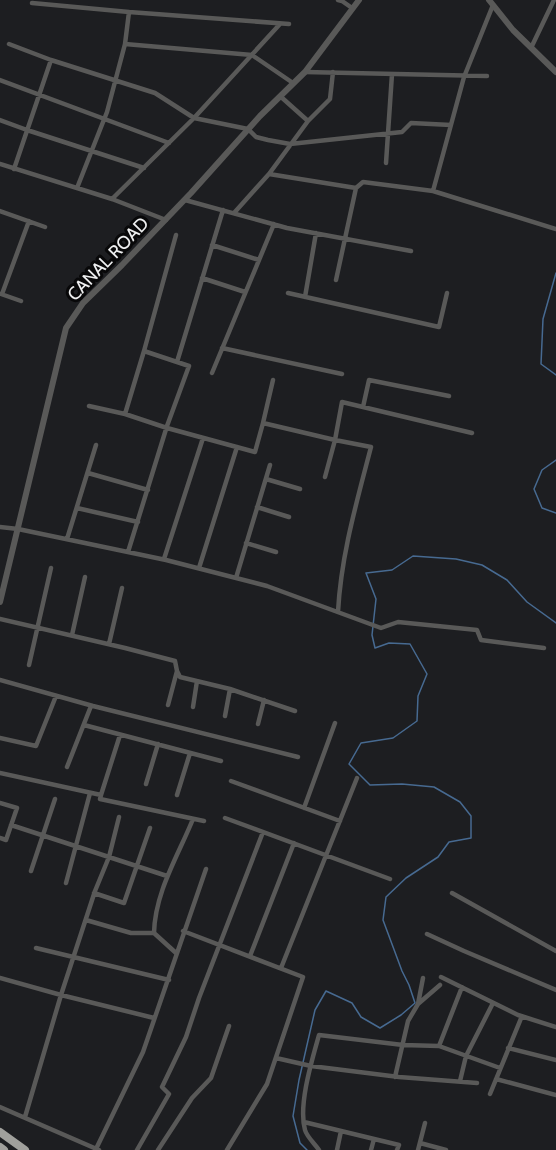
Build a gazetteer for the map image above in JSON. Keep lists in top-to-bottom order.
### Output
{
  "streets": {
    "street": ["CANAL ROAD"]
  }
}
